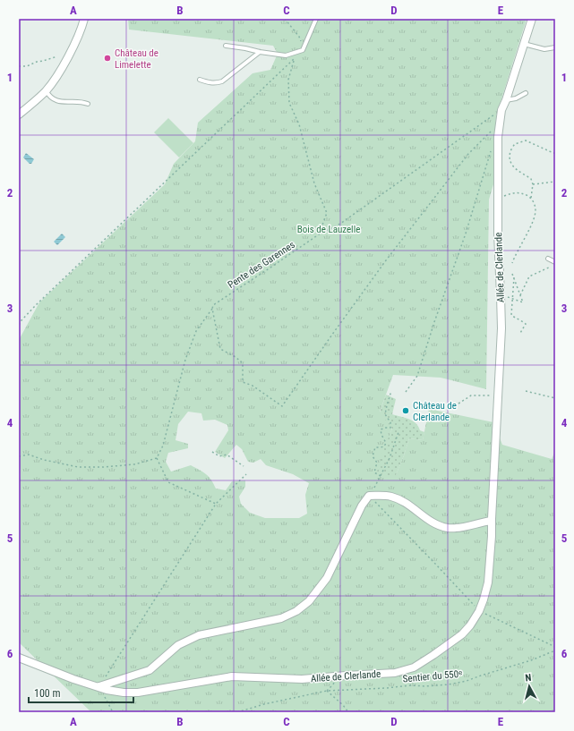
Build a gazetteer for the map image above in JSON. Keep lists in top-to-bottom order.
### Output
{
  "streets": {
    "street": ["Allée de Clerlande"],
    "path": ["Pente des Garennes", "Sentier du 550ᵉ"]
  },
  "crossings": [
    ["Pente des Garennes", "Allée de Clerlande"]
  ],
  "parks": ["Bois de Lauzelle"],
  "places": ["Château de Limelette", "Château de Clerlande"],
  "scale_bar": "100 m",
  "north": "top",
  "grid": {
    "columns": [
      "A",
      "B",
      "C",
      "D",
      "E"
    ],
    "rows": [
      "1",
      "2",
      "3",
      "4",
      "5",
      "6"
    ]
  }
}
